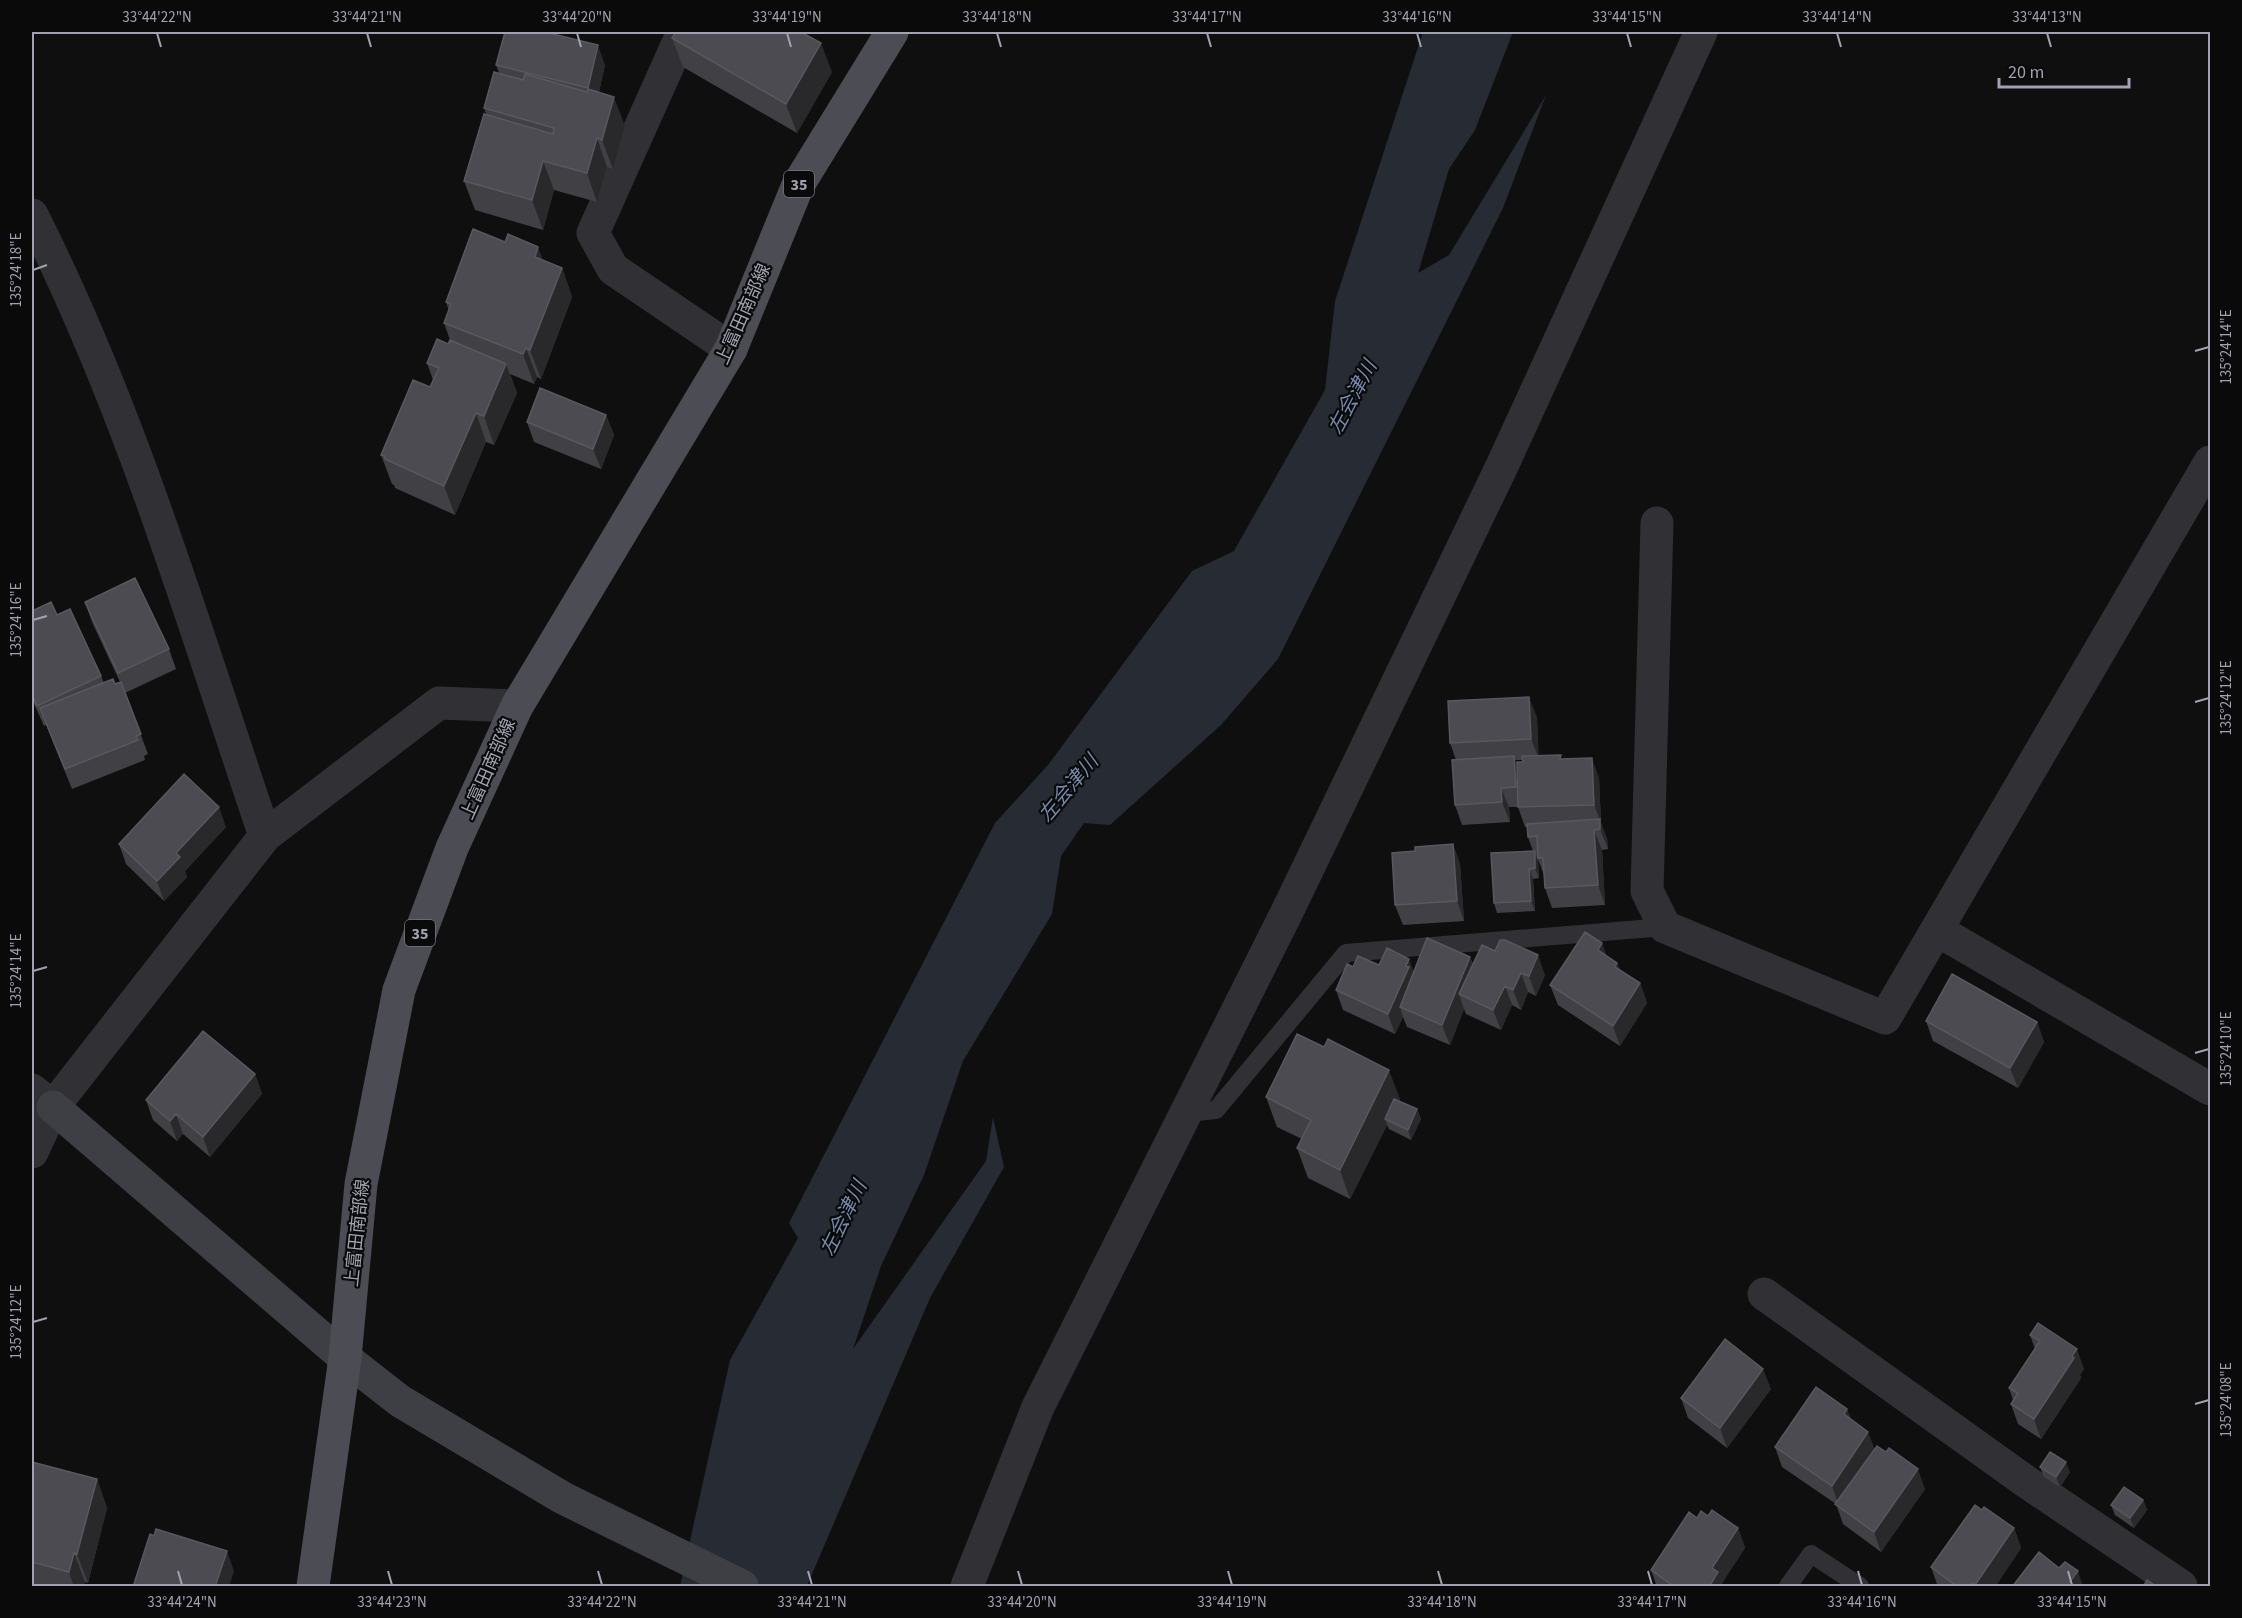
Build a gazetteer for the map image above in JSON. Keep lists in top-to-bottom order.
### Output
{
  "streets": {
    "main road": ["35", "上富田南部線"]
  },
  "water": ["左会津川"],
  "scale_bar": "20 m",
  "coordinates": [
    "33°44'22\"N",
    "33°44'21\"N",
    "33°44'20\"N",
    "33°44'19\"N",
    "33°44'18\"N",
    "33°44'17\"N",
    "33°44'16\"N",
    "33°44'15\"N",
    "33°44'14\"N",
    "33°44'13\"N",
    "135°24'18\"E",
    "135°24'14\"E",
    "135°24'16\"E",
    "135°24'12\"E",
    "135°24'10\"E",
    "135°24'08\"E",
    "33°44'24\"N",
    "33°44'23\"N"
  ]
}
